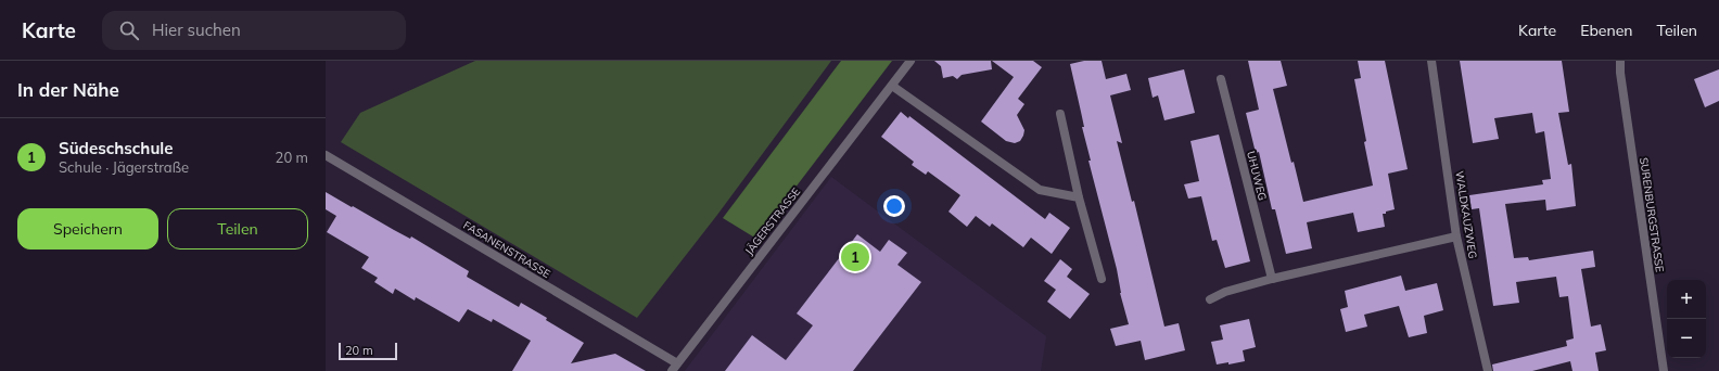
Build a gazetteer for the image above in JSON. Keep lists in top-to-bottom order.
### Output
{
  "streets": {
    "street": [
      "UHUWEG",
      "WALDKAUZWEG",
      "SURENBURGSTRASSE",
      "JÄGERSTRASSE",
      "FASANENSTRASSE"
    ]
  },
  "crossings": [
    ["JÄGERSTRASSE", "FASANENSTRASSE"]
  ],
  "scale_bar": "20 m",
  "page": {
    "header": "Karte",
    "search": "Hier suchen",
    "nav": ["Karte", "Ebenen", "Teilen"],
    "heading": "In der Nähe",
    "list": [
      {
        "mark": "1",
        "name": "Südeschschule",
        "note": "Schule · Jägerstraße",
        "value": "20 m"
      }
    ],
    "buttons": ["Speichern", "Teilen"],
    "pins": "1",
    "map_buttons": ["+", "−"],
    "scale": "20 m"
  }
}
